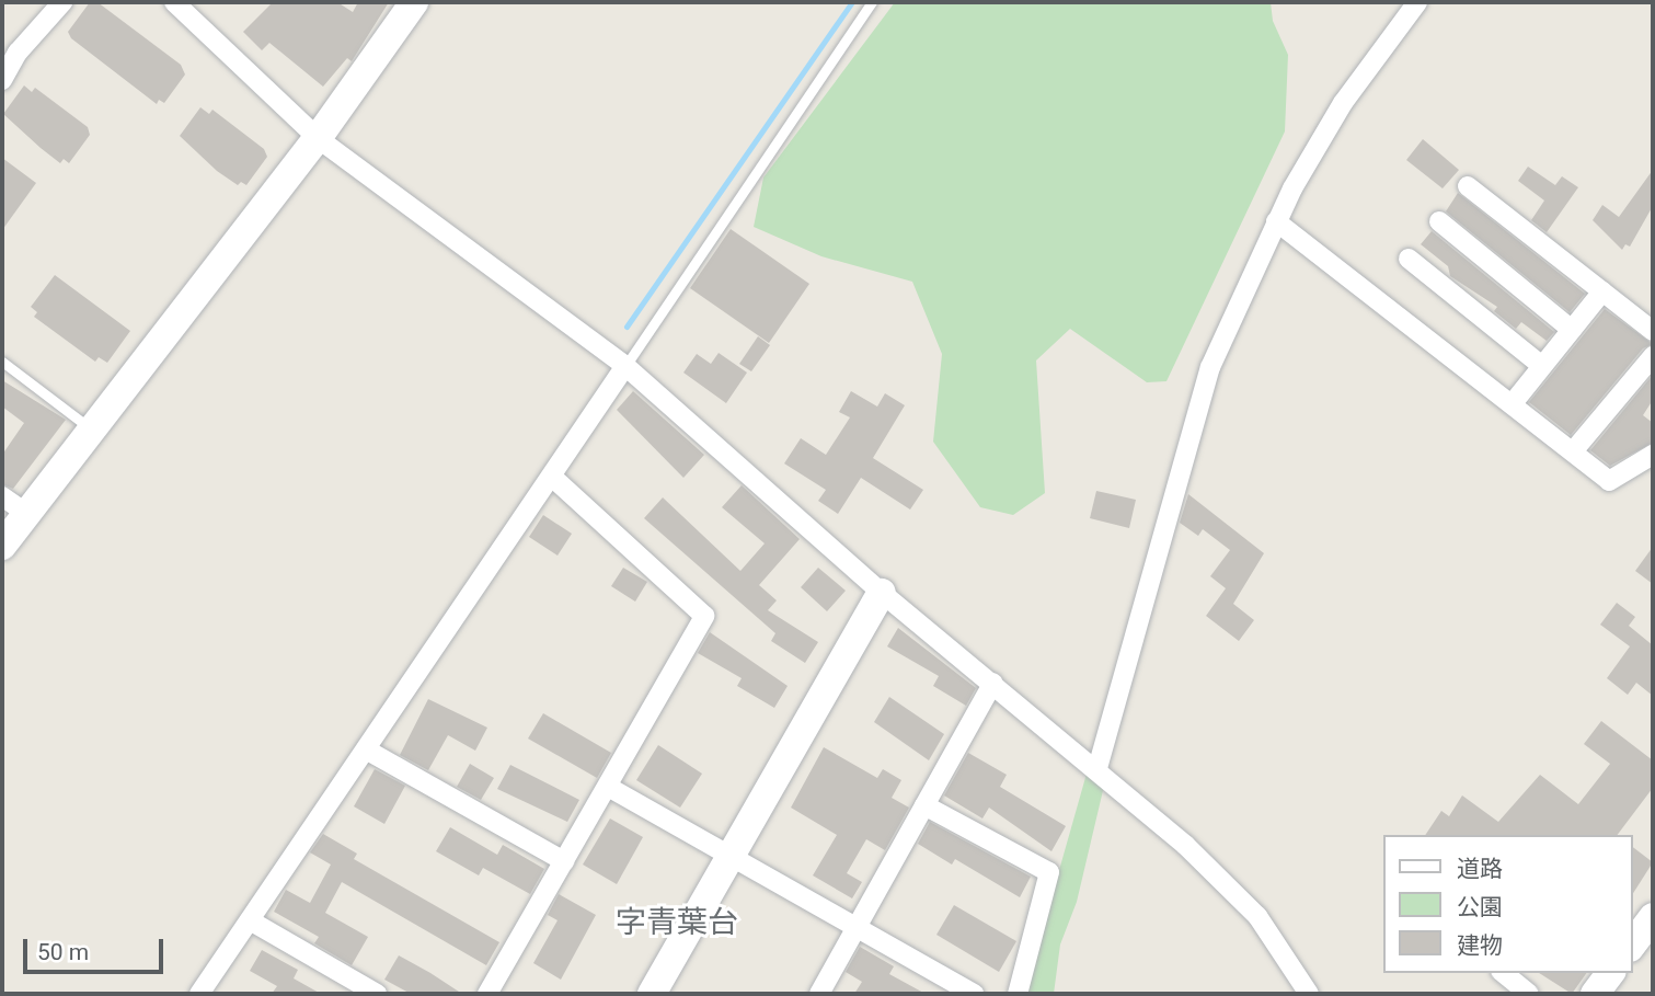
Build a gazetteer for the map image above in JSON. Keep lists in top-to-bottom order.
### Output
{
  "districts": ["字青葉台"],
  "legend": ["道路", "公園", "建物"],
  "scale_bar": "50 m"
}
